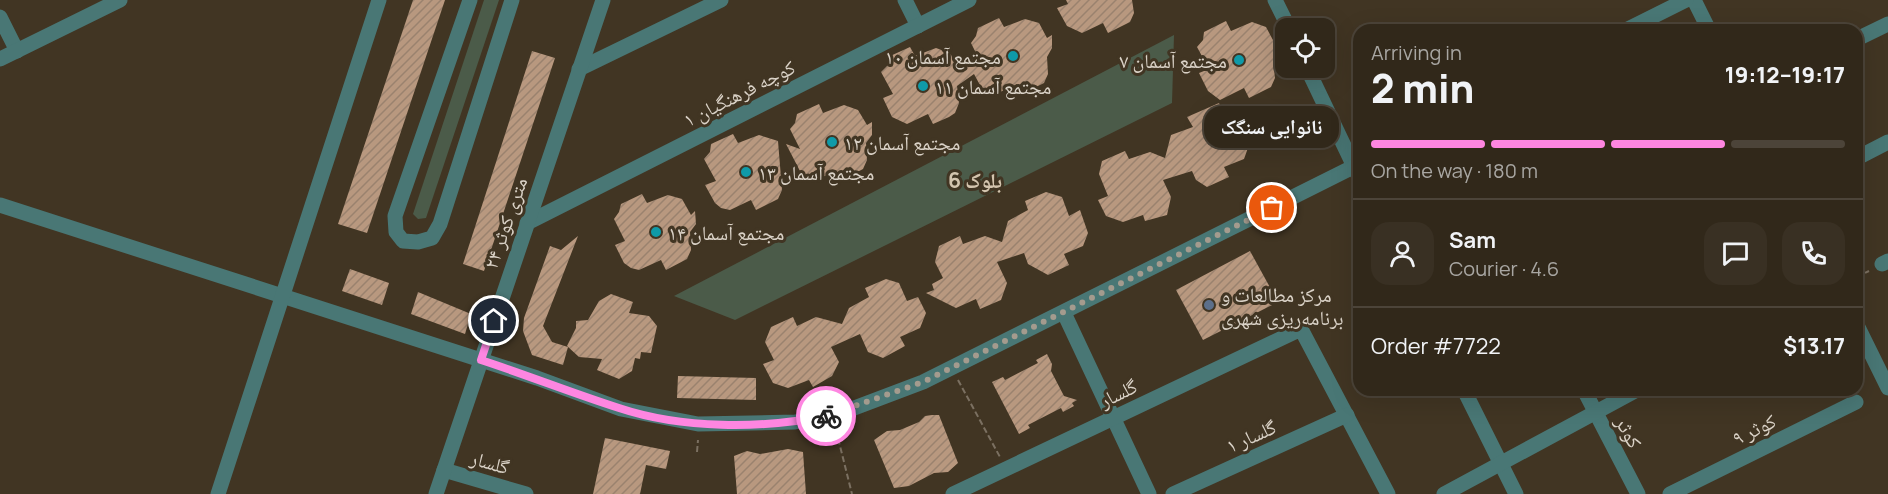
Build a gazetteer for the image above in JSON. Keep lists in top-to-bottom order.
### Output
{
  "streets": {
    "street": [
      "کوچه فرهنگیان ۱",
      "۲۴ متری کوثر",
      "گلسار",
      "کوثر ۹",
      "کوثر",
      "گلسار ۱"
    ]
  },
  "crossings": [
    ["کوچه فرهنگیان ۱", "۲۴ متری کوثر"],
    ["۲۴ متری کوثر", "گلسار"],
    ["گلسار", "گلسار ۱"]
  ],
  "districts": ["بلوک 6"],
  "places": [
    "مجتمع آسمان ۱۰",
    "مجتمع آسمان ۷",
    "مجتمع آسمان ۱۱",
    "مجتمع آسمان ۱۲",
    "مجتمع آسمان ۱۳",
    "نانوایی سنگک",
    "مجتمع آسمان ۱۴",
    "مرکز مطالعات و برنامه‌ریزی شهری"
  ],
  "page": {
    "heading": ["2 min", "Arriving in", "19:12–19:17"],
    "panel": [
      "Sam",
      "Courier · 4.6",
      "Order #7722",
      "$13.17"
    ],
    "bubble": "نانوایی سنگک",
    "bar": "On the way · 180 m"
  }
}
